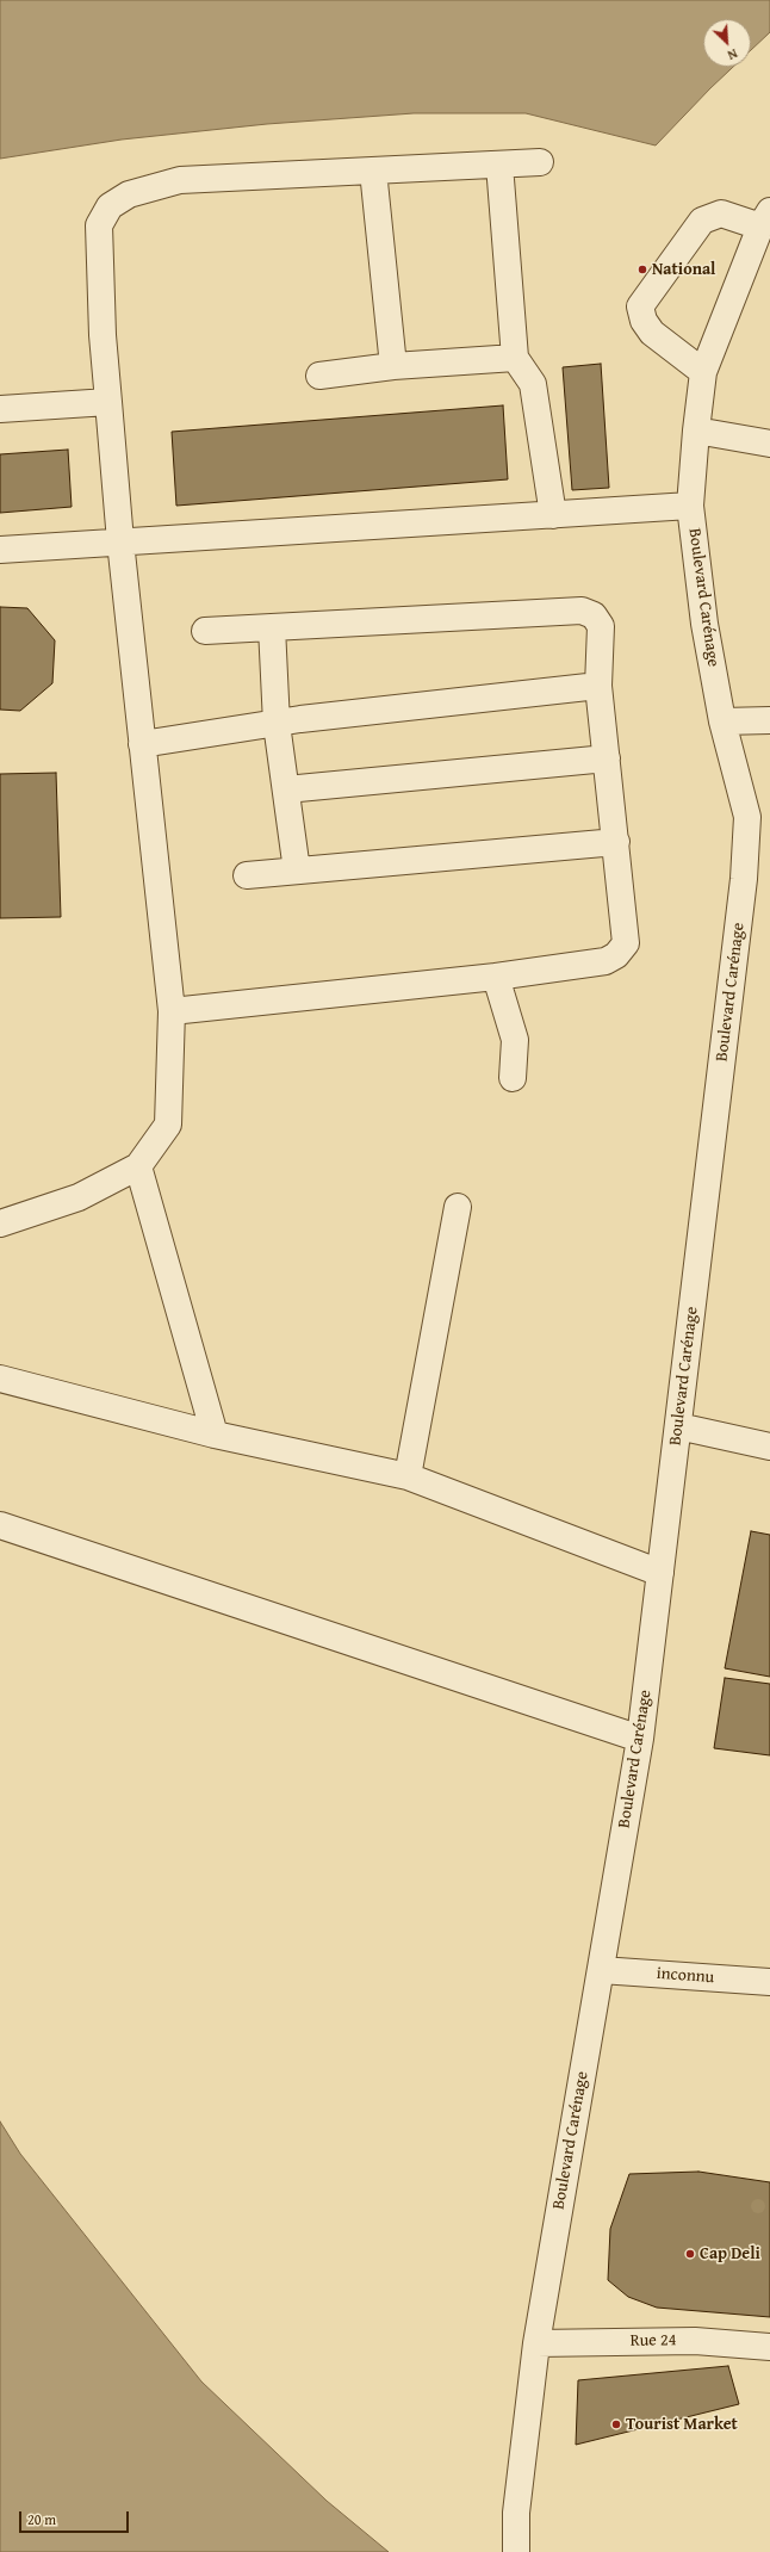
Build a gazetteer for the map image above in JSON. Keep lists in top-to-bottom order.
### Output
{
  "streets": {
    "street": ["Boulevard Carénage", "inconnu", "Rue 24"]
  },
  "crossings": [
    ["Boulevard Carénage", "inconnu"],
    ["Boulevard Carénage", "Rue 24"]
  ],
  "places": ["National", "Cap Deli", "Tourist Market"],
  "scale_bar": "20 m",
  "north": "bottom right"
}
